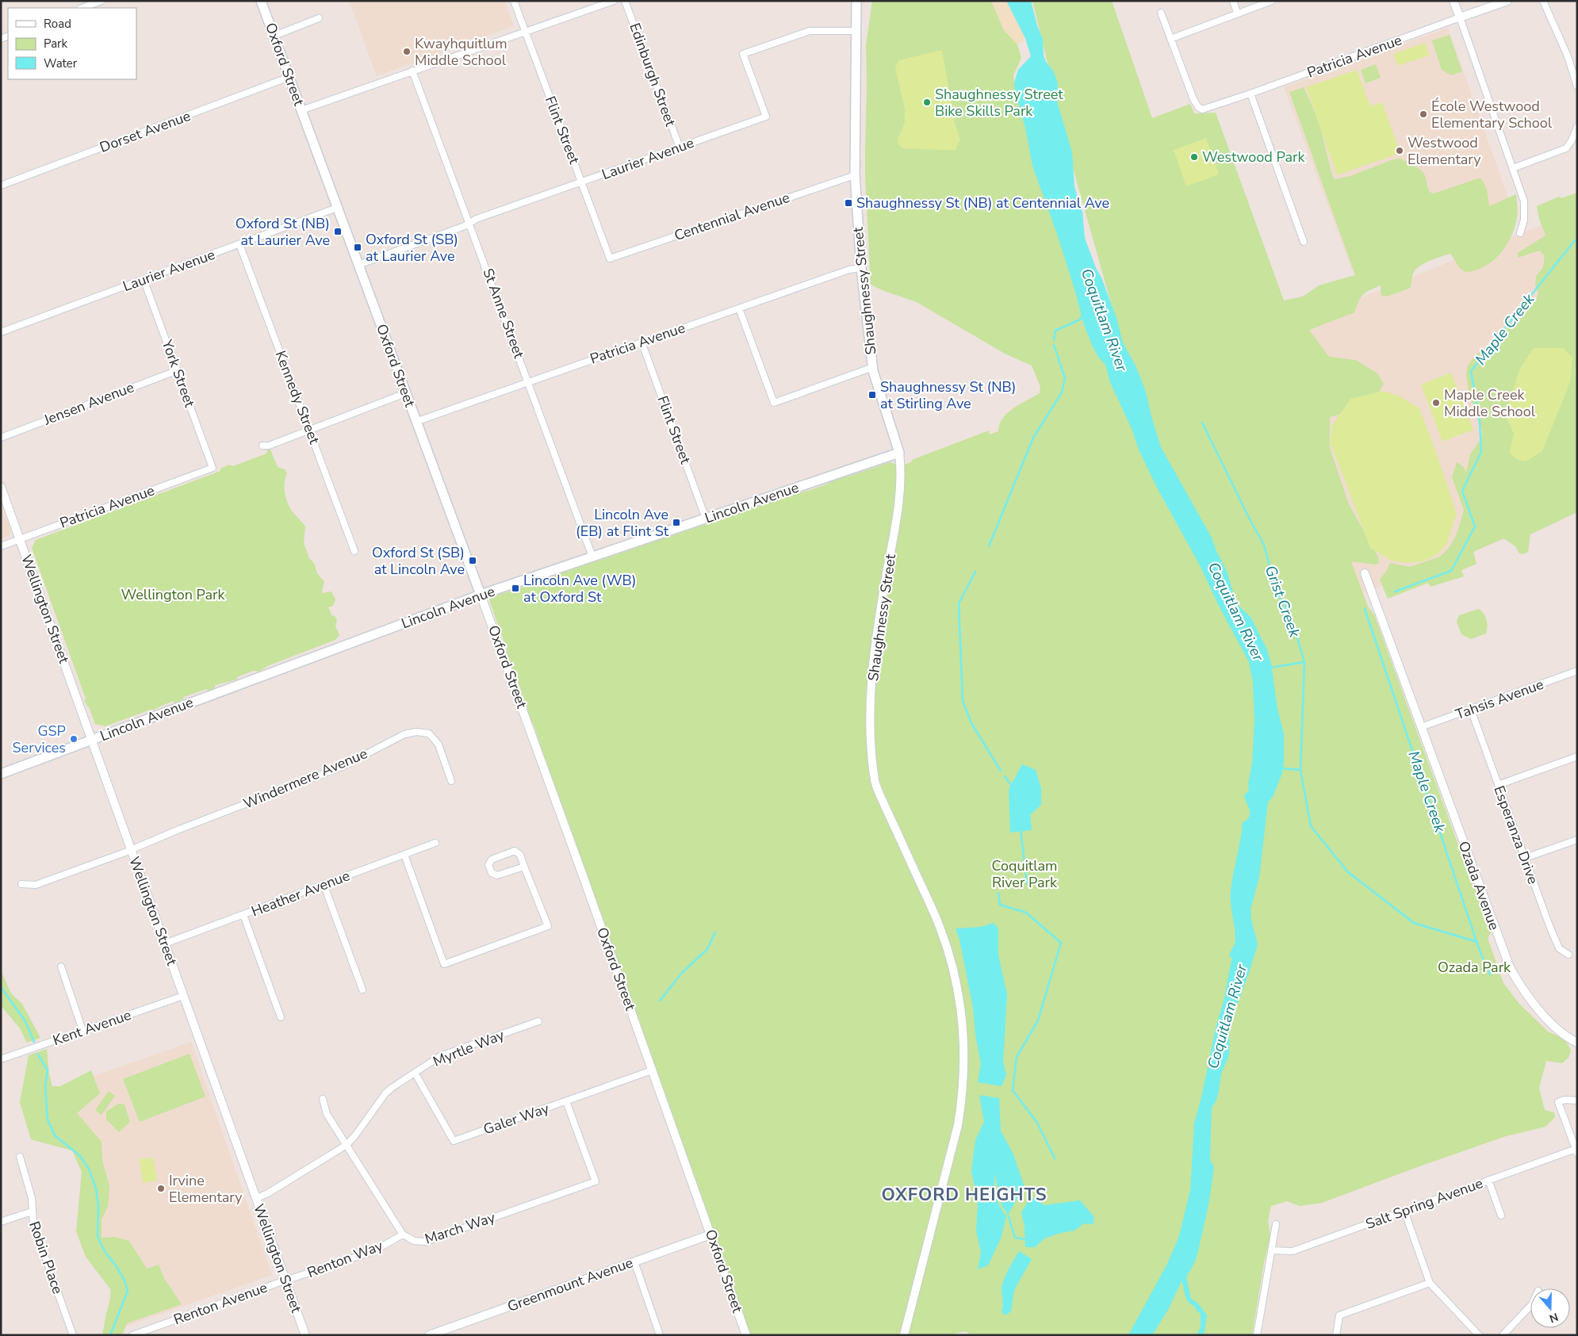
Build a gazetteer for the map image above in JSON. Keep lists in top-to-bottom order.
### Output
{
  "streets": {
    "main road": ["Oxford Street", "Shaughnessy Street", "Lincoln Avenue"],
    "street": [
      "Patricia Avenue",
      "Edinburgh Street",
      "Flint Street",
      "Dorset Avenue",
      "Laurier Avenue",
      "Centennial Avenue",
      "St Anne Street",
      "York Street",
      "Kennedy Street",
      "Jensen Avenue",
      "Wellington Street",
      "Tahsis Avenue",
      "Windermere Avenue",
      "Esperanza Drive",
      "Ozada Avenue",
      "Heather Avenue",
      "Kent Avenue",
      "Myrtle Way",
      "Galer Way",
      "Salt Spring Avenue",
      "March Way",
      "Robin Place",
      "Renton Way",
      "Greenmount Avenue",
      "Renton Avenue"
    ]
  },
  "crossings": [
    ["Patricia Avenue", "Oxford Street"],
    ["Patricia Avenue", "Flint Street"],
    ["Patricia Avenue", "Shaughnessy Street"],
    ["Patricia Avenue", "St Anne Street"],
    ["Patricia Avenue", "York Street"],
    ["Patricia Avenue", "Wellington Street"],
    ["Oxford Street", "Dorset Avenue"],
    ["Oxford Street", "Laurier Avenue"],
    ["Oxford Street", "Lincoln Avenue"],
    ["Oxford Street", "Galer Way"],
    ["Oxford Street", "Greenmount Avenue"],
    ["Edinburgh Street", "Laurier Avenue"],
    ["Flint Street", "Laurier Avenue"],
    ["Flint Street", "Centennial Avenue"],
    ["Flint Street", "Lincoln Avenue"],
    ["Laurier Avenue", "Shaughnessy Street"],
    ["Laurier Avenue", "St Anne Street"],
    ["Laurier Avenue", "York Street"],
    ["Laurier Avenue", "Kennedy Street"],
    ["Centennial Avenue", "Shaughnessy Street"],
    ["Shaughnessy Street", "Lincoln Avenue"],
    ["St Anne Street", "Lincoln Avenue"],
    ["York Street", "Jensen Avenue"],
    ["Lincoln Avenue", "Wellington Street"],
    ["Wellington Street", "Windermere Avenue"],
    ["Wellington Street", "Heather Avenue"],
    ["Wellington Street", "Kent Avenue"],
    ["Wellington Street", "Myrtle Way"],
    ["Wellington Street", "Renton Way"],
    ["Wellington Street", "Renton Avenue"],
    ["Tahsis Avenue", "Esperanza Drive"],
    ["Tahsis Avenue", "Ozada Avenue"],
    ["Myrtle Way", "Galer Way"],
    ["Myrtle Way", "March Way"],
    ["Galer Way", "March Way"],
    ["March Way", "Renton Way"],
    ["Renton Way", "Renton Avenue"]
  ],
  "districts": ["OXFORD HEIGHTS"],
  "water": ["Coquitlam River", "Maple Creek", "Grist Creek"],
  "parks": ["Wellington Park", "Coquitlam River Park", "Ozada Park"],
  "places": {
    "other": [
      "Kwayhquitlum Middle School",
      "Shaughnessy Street Bike Skills Park",
      "École Westwood Elementary School",
      "Westwood Elementary",
      "Westwood Park",
      "Maple Creek Middle School",
      "GSP Services",
      "Irvine Elementary"
    ],
    "transit": [
      "Shaughnessy St (NB) at Centennial Ave",
      "Oxford St (NB) at Laurier Ave",
      "Oxford St (SB) at Laurier Ave",
      "Shaughnessy St (NB) at Stirling Ave",
      "Lincoln Ave (EB) at Flint St",
      "Oxford St (SB) at Lincoln Ave",
      "Lincoln Ave (WB) at Oxford St"
    ]
  },
  "legend": ["Road", "Park", "Water"],
  "north": "bottom"
}
